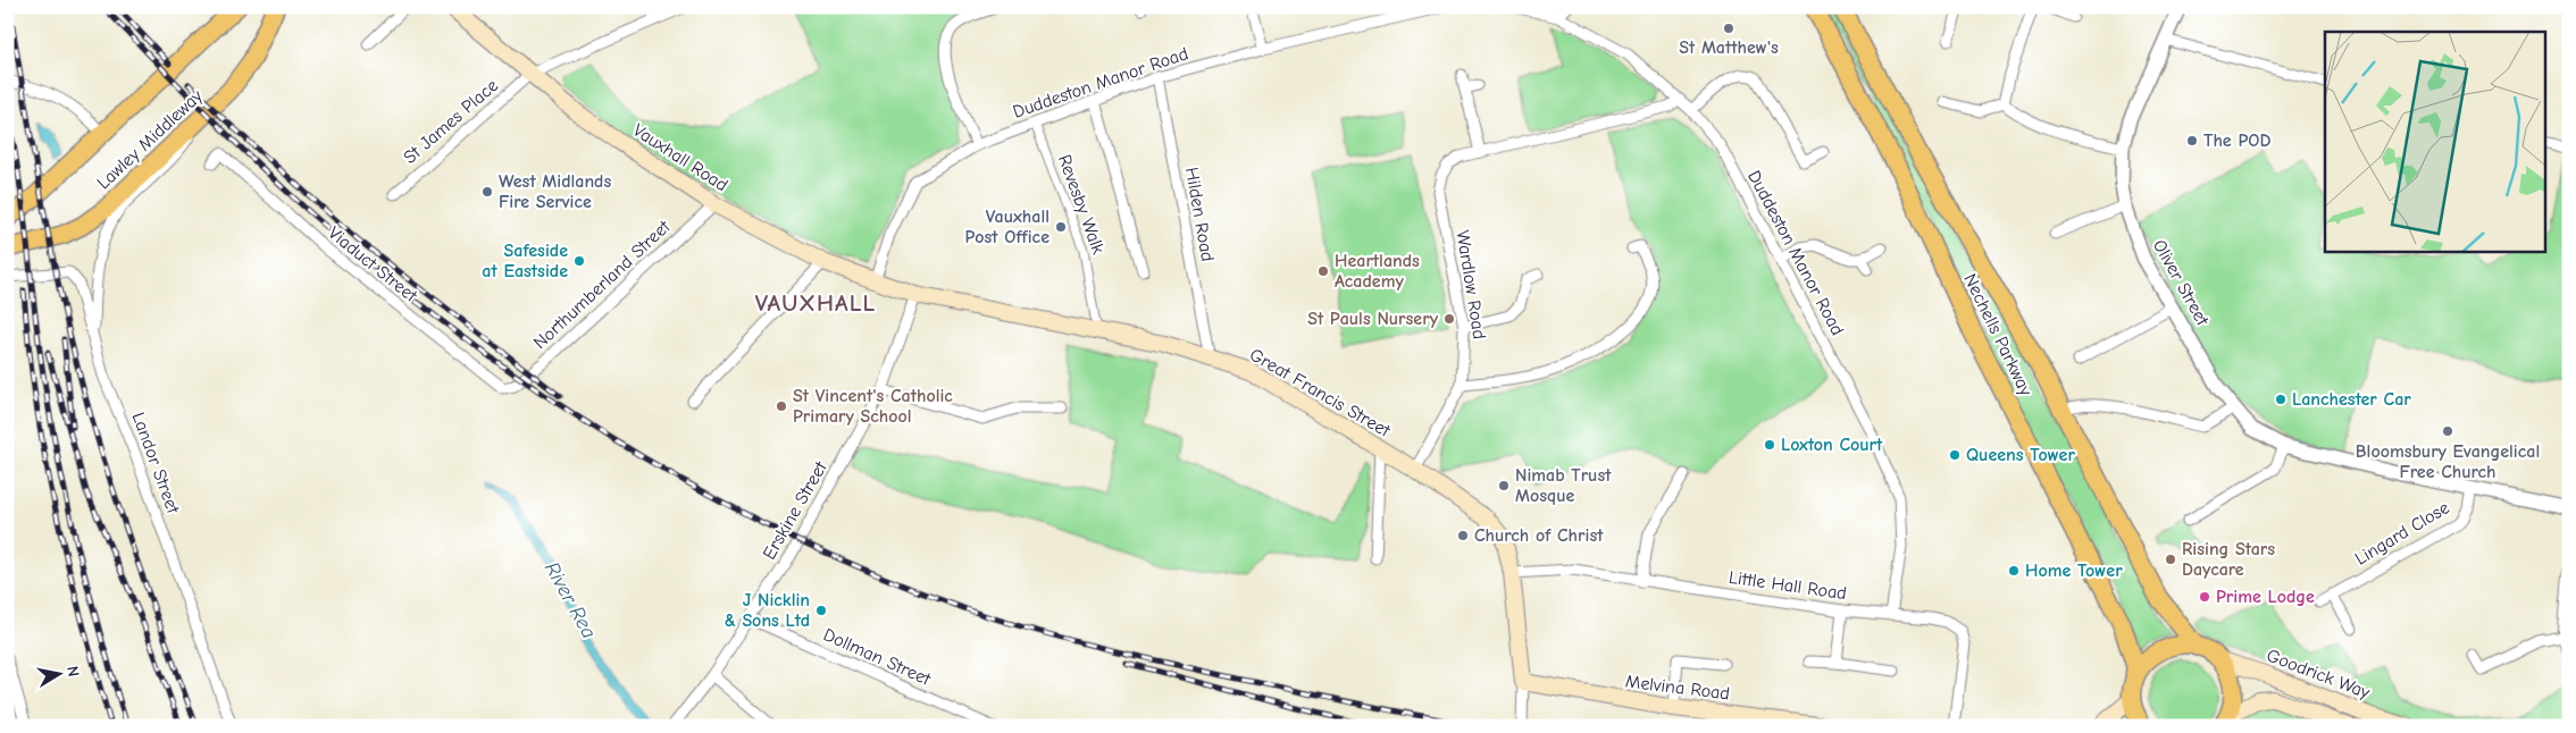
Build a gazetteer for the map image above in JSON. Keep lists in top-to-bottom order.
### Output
{
  "streets": {
    "main road": [
      "Lawley Middleway",
      "Vauxhall Road",
      "Nechells Parkway",
      "Great Francis Street",
      "Goodrick Way",
      "Melvina Road"
    ],
    "street": [
      "Duddeston Manor Road",
      "St James Place",
      "Revesby Walk",
      "Hilden Road",
      "Viaduct Street",
      "Oliver Street",
      "Northumberland Street",
      "Wardlow Road",
      "Landor Street",
      "Erskine Street",
      "Lingard Close",
      "Little Hall Road",
      "Dollman Street"
    ]
  },
  "crossings": [
    ["Duddeston Manor Road", "Vauxhall Road"],
    ["Duddeston Manor Road", "Revesby Walk"],
    ["Duddeston Manor Road", "Hilden Road"],
    ["Duddeston Manor Road", "Wardlow Road"],
    ["Duddeston Manor Road", "Little Hall Road"],
    ["St James Place", "Vauxhall Road"],
    ["Vauxhall Road", "Northumberland Street"],
    ["Vauxhall Road", "Great Francis Street"],
    ["Vauxhall Road", "Erskine Street"],
    ["Revesby Walk", "Great Francis Street"],
    ["Hilden Road", "Great Francis Street"],
    ["Viaduct Street", "Northumberland Street"],
    ["Oliver Street", "Lingard Close"],
    ["Wardlow Road", "Great Francis Street"],
    ["Great Francis Street", "Erskine Street"],
    ["Great Francis Street", "Little Hall Road"],
    ["Great Francis Street", "Melvina Road"],
    ["Erskine Street", "Dollman Street"]
  ],
  "districts": ["VAUXHALL"],
  "water": ["River Rea"],
  "places": [
    "St Matthew's",
    "The POD",
    "West Midlands Fire Service",
    "Vauxhall Post Office",
    "Safeside at Eastside",
    "Heartlands Academy",
    "St Pauls Nursery",
    "Lanchester Car",
    "St Vincent's Catholic Primary School",
    "Bloomsbury Evangelical Free Church",
    "Loxton Court",
    "Queens Tower",
    "Nimab Trust Mosque",
    "Church of Christ",
    "Rising Stars Daycare",
    "Home Tower",
    "Prime Lodge",
    "J Nicklin & Sons Ltd"
  ],
  "north": "right"
}
